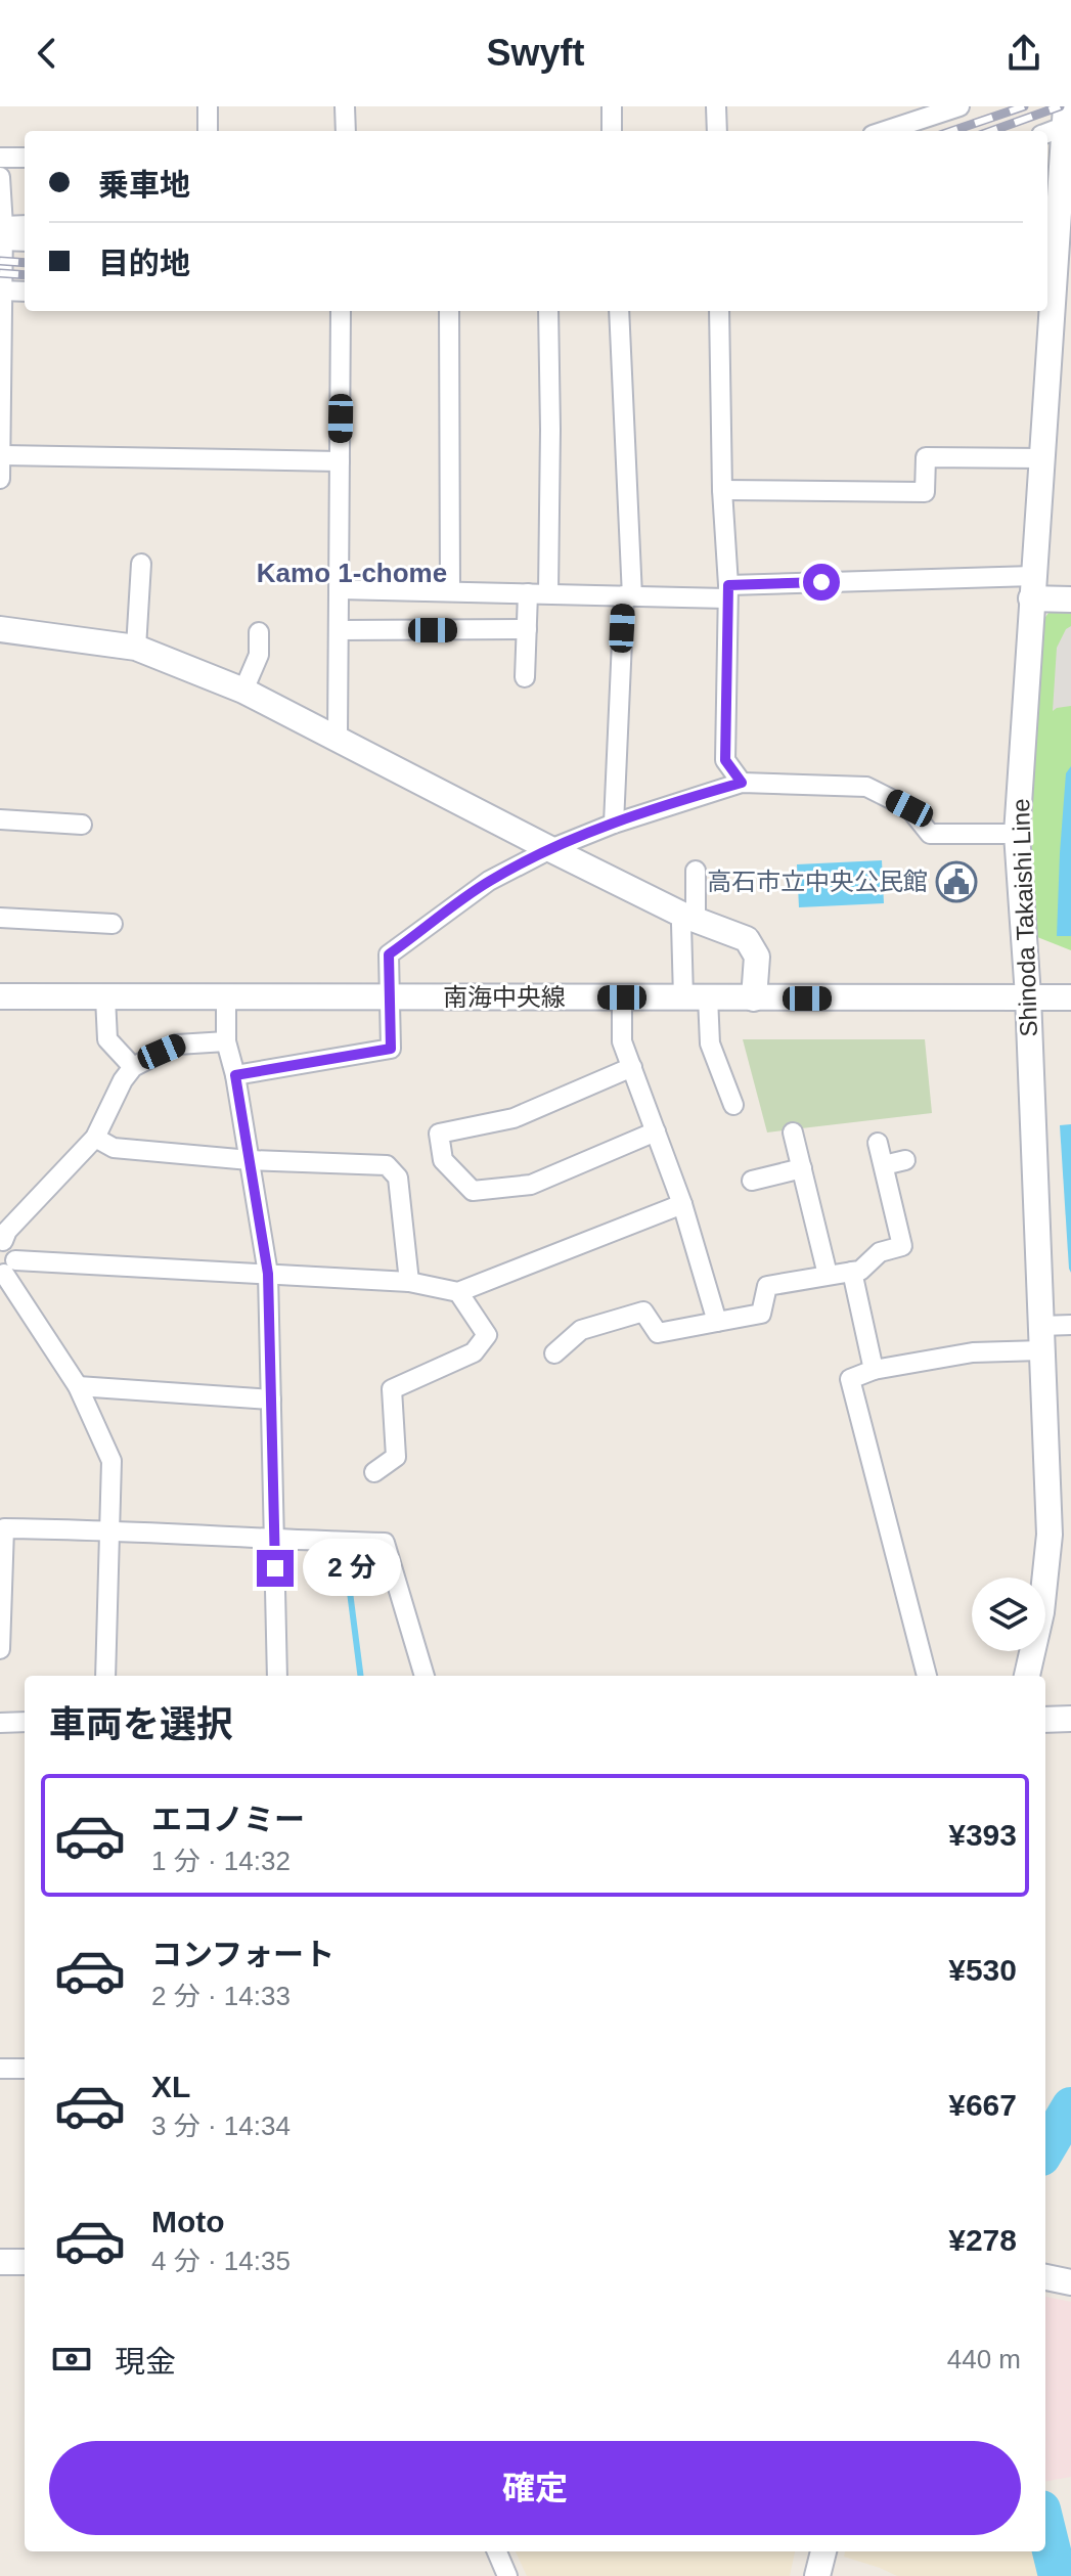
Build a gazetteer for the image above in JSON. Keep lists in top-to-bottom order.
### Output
{
  "streets": {
    "street": ["Shinoda Takaishi Line", "南海中央線"]
  },
  "crossings": [
    ["Shinoda Takaishi Line", "南海中央線"]
  ],
  "districts": ["Kamo 1-chome"],
  "places": {
    "public building": ["高石市立中央公民館"]
  },
  "page": {
    "header": "Swyft",
    "banner": ["乗車地", "目的地"],
    "bubble": "2 分",
    "heading": "車両を選択",
    "list": [
      {
        "name": "エコノミー",
        "note": "1 分 · 14:32",
        "value": "¥393"
      },
      {
        "name": "コンフォート",
        "note": "2 分 · 14:33",
        "value": "¥530"
      },
      {
        "name": "XL",
        "note": "3 分 · 14:34",
        "value": "¥667"
      },
      {
        "name": "Moto",
        "note": "4 分 · 14:35",
        "value": "¥278"
      }
    ],
    "pay": ["現金", "440 m"],
    "buttons": "確定"
  }
}
